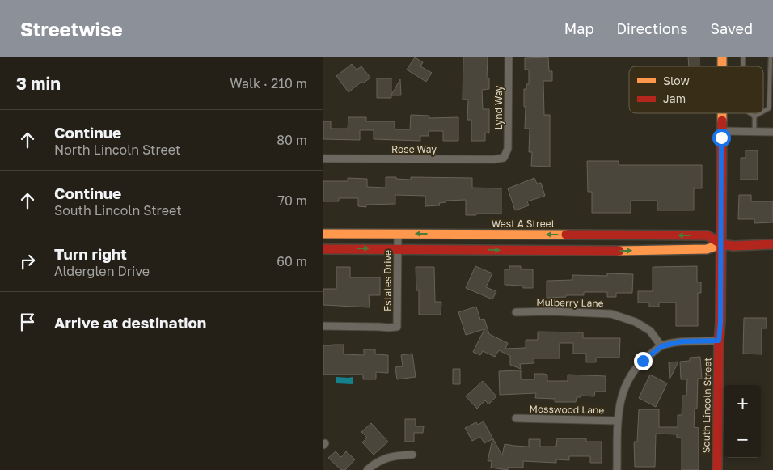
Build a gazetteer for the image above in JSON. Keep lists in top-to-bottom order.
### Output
{
  "streets": {
    "main road": ["West A Street", "South Lincoln Street"],
    "street": [
      "Lynd Way",
      "Rose Way",
      "Estates Drive",
      "Mulberry Lane",
      "Mosswood Lane"
    ]
  },
  "crossings": [
    ["Lynd Way", "Rose Way"],
    ["West A Street", "Estates Drive"],
    ["West A Street", "South Lincoln Street"]
  ],
  "legend": ["Slow", "Jam"],
  "page": {
    "header": "Streetwise",
    "nav": ["Map", "Directions", "Saved"],
    "heading": ["3 min", "Walk · 210 m"],
    "list": [
      ["Continue", "North Lincoln Street", "80 m"],
      ["Continue", "South Lincoln Street", "70 m"],
      ["Turn right", "Alderglen Drive", "60 m"],
      "Arrive at destination"
    ],
    "map_buttons": ["+", "−"]
  }
}
